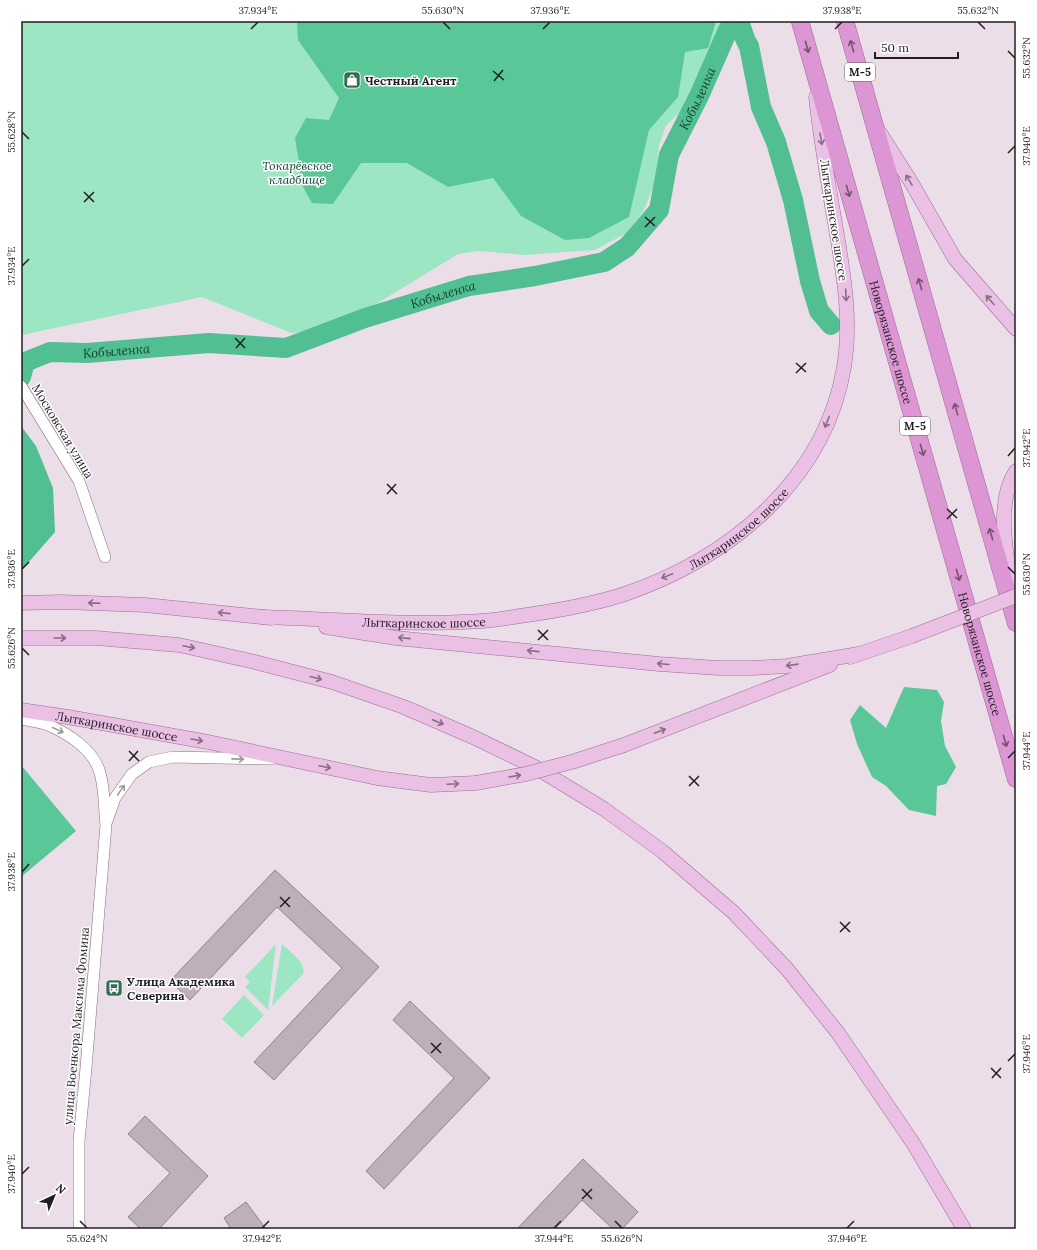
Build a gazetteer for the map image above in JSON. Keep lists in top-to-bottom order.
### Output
{
  "streets": {
    "highway": ["М-5", "Новорязанское шоссе"],
    "main road": ["Лыткаринское шоссе"],
    "street": ["Московская улица", "улица Военкора Максима Фомина"]
  },
  "crossings": [
    ["М-5", "Лыткаринское шоссе"],
    ["Лыткаринское шоссе", "Новорязанское шоссе"],
    ["Лыткаринское шоссе", "улица Военкора Максима Фомина"]
  ],
  "water": ["Кобыленка"],
  "parks": ["Токарёвское кладбище"],
  "places": {
    "shop": ["Честный Агент"],
    "bus stop": ["Улица Академика Северина"]
  },
  "scale_bar": "50 m",
  "north": "top right",
  "coordinates": [
    "37.934°E",
    "55.630°N",
    "37.936°E",
    "37.938°E",
    "55.632°N",
    "55.628°N",
    "37.940°E",
    "37.942°E",
    "55.626°N",
    "37.944°E",
    "37.946°E",
    "55.624°N"
  ]
}
